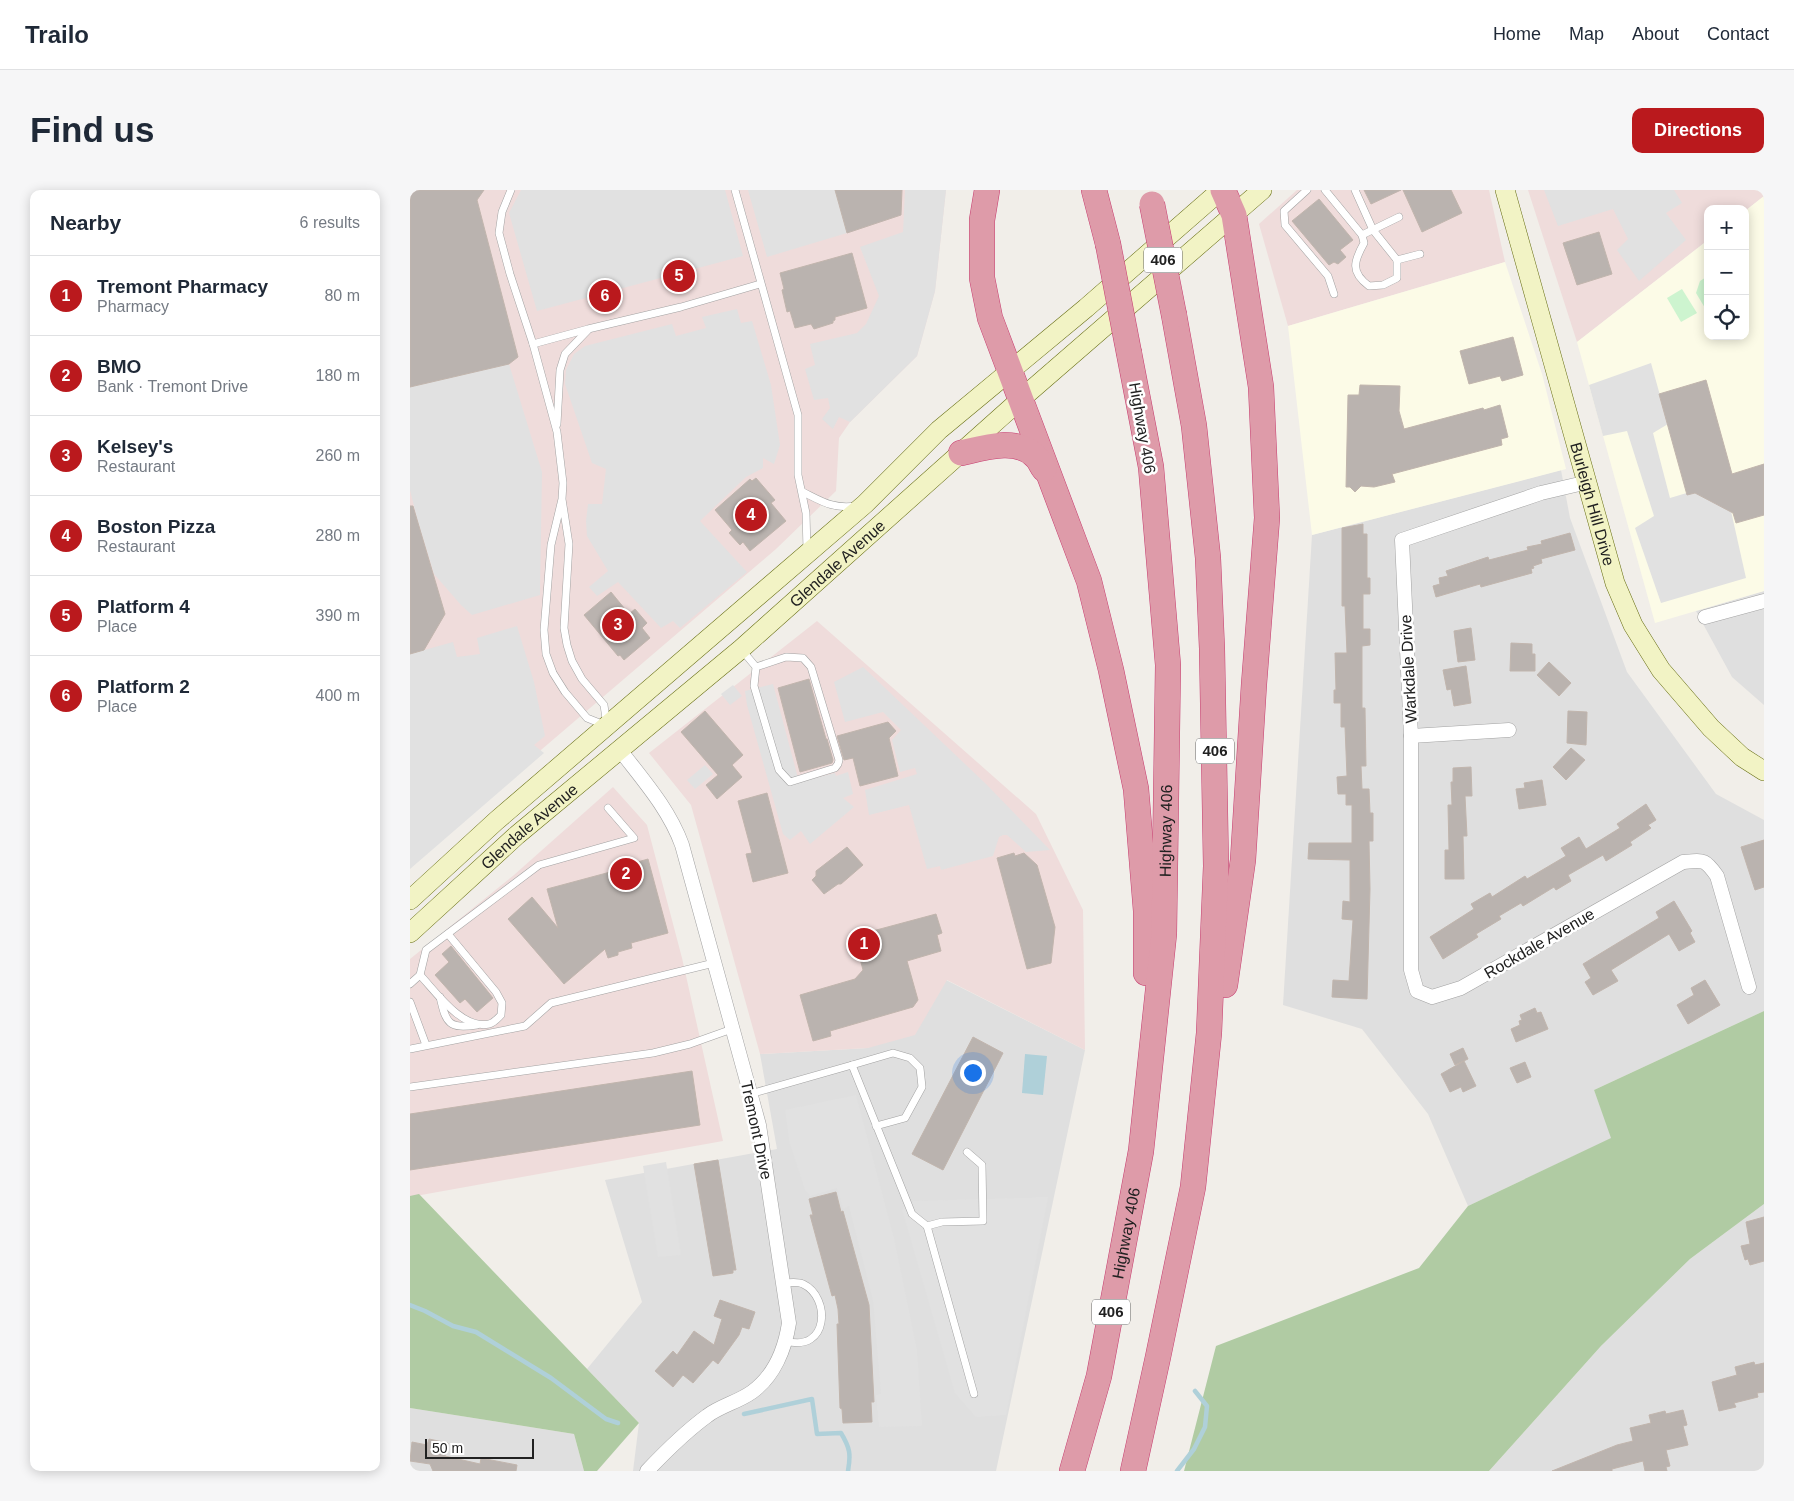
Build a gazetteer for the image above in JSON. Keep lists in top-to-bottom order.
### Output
{
  "streets": {
    "highway": ["406", "Highway 406"],
    "main road": ["Burleigh Hill Drive", "Glendale Avenue"],
    "street": ["Warkdale Drive", "Rockdale Avenue", "Tremont Drive"]
  },
  "crossings": [
    ["Burleigh Hill Drive", "Warkdale Drive"],
    ["Glendale Avenue", "Tremont Drive"],
    ["Warkdale Drive", "Rockdale Avenue"]
  ],
  "scale_bar": "50 m",
  "page": {
    "header": "Trailo",
    "nav": [
      "Home",
      "Map",
      "About",
      "Contact"
    ],
    "buttons": "Directions",
    "title": "Find us",
    "heading": ["Nearby", "6 results"],
    "map_buttons": ["+", "−"],
    "list": [
      {
        "mark": "1",
        "name": "Tremont Pharmacy",
        "note": "Pharmacy",
        "value": "80 m"
      },
      {
        "mark": "2",
        "name": "BMO",
        "note": "Bank · Tremont Drive",
        "value": "180 m"
      },
      {
        "mark": "3",
        "name": "Kelsey's",
        "note": "Restaurant",
        "value": "260 m"
      },
      {
        "mark": "4",
        "name": "Boston Pizza",
        "note": "Restaurant",
        "value": "280 m"
      },
      {
        "mark": "5",
        "name": "Platform 4",
        "note": "Place",
        "value": "390 m"
      },
      {
        "mark": "6",
        "name": "Platform 2",
        "note": "Place",
        "value": "400 m"
      }
    ],
    "pins": [
      "5",
      "6",
      "4",
      "3",
      "2",
      "1"
    ],
    "scale": "50 m"
  }
}
